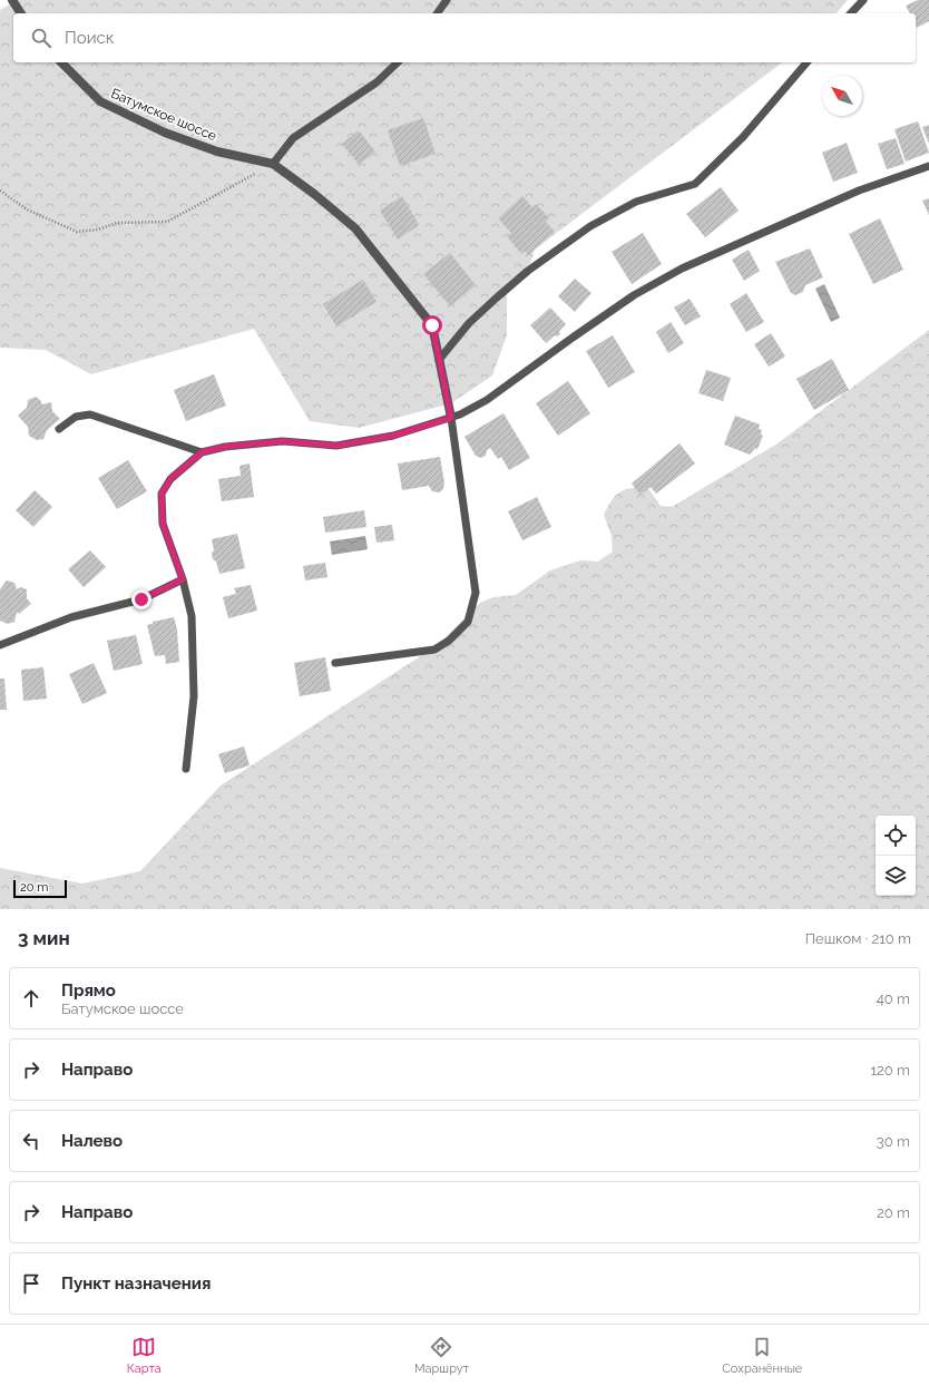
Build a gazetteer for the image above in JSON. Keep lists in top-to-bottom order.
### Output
{
  "streets": {
    "street": ["Батумское шоссе"]
  },
  "scale_bar": "20 m",
  "north": "top left",
  "page": {
    "search": "Поиск",
    "scale": "20 m",
    "heading": ["3 мин", "Пешком · 210 m"],
    "list": [
      ["Прямо", "Батумское шоссе", "40 m"],
      ["Направо", "120 m"],
      ["Налево", "30 m"],
      ["Направо", "20 m"],
      "Пункт назначения"
    ],
    "nav": ["Карта", "Маршрут", "Сохранённые"]
  }
}
